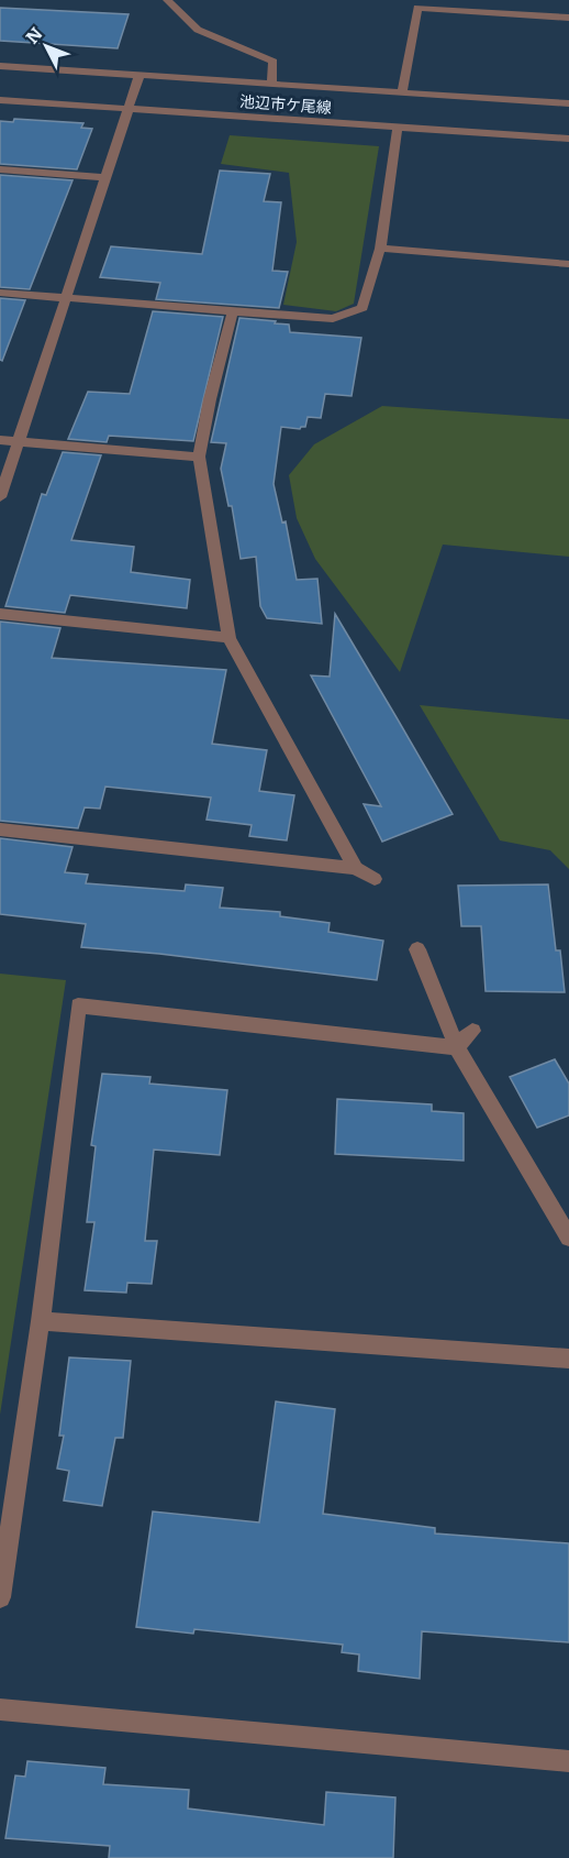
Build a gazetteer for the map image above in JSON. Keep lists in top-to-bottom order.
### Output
{
  "streets": {
    "street": ["池辺市ケ尾線"]
  },
  "north": "top left"
}
